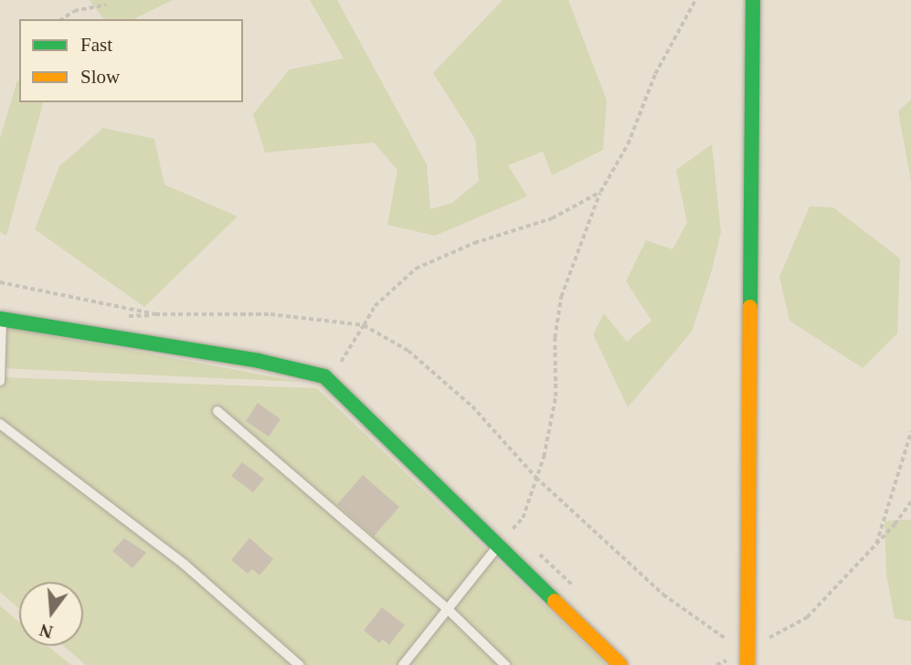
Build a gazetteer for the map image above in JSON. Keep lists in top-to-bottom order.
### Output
{
  "legend": ["Fast", "Slow"],
  "north": "bottom"
}
